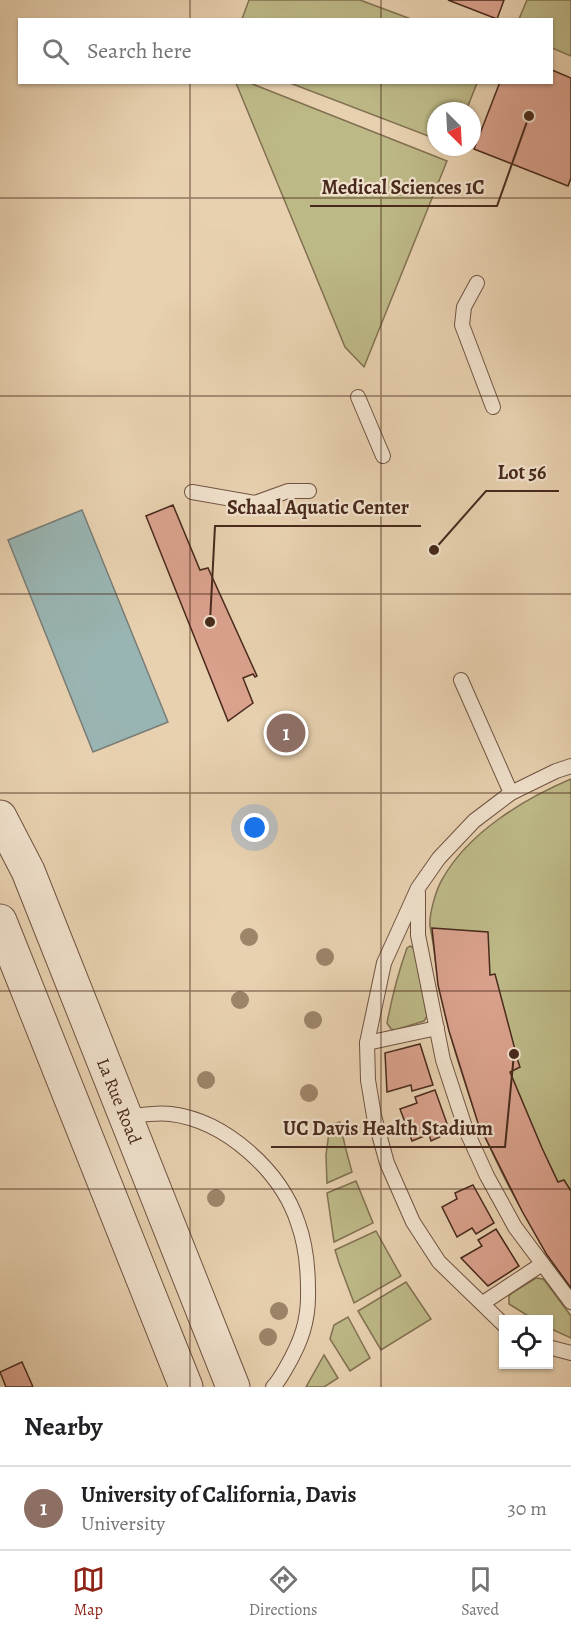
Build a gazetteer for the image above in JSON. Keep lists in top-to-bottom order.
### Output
{
  "streets": {
    "street": ["La Rue Road"]
  },
  "places": [
    "Medical Sciences 1C",
    "Lot 56",
    "Schaal Aquatic Center",
    "UC Davis Health Stadium"
  ],
  "north": "bottom right",
  "page": {
    "search": "Search here",
    "pins": "1",
    "heading": "Nearby",
    "list": [
      {
        "mark": "1",
        "name": "University of California, Davis",
        "note": "University",
        "value": "30 m"
      }
    ],
    "nav": ["Map", "Directions", "Saved"]
  }
}
